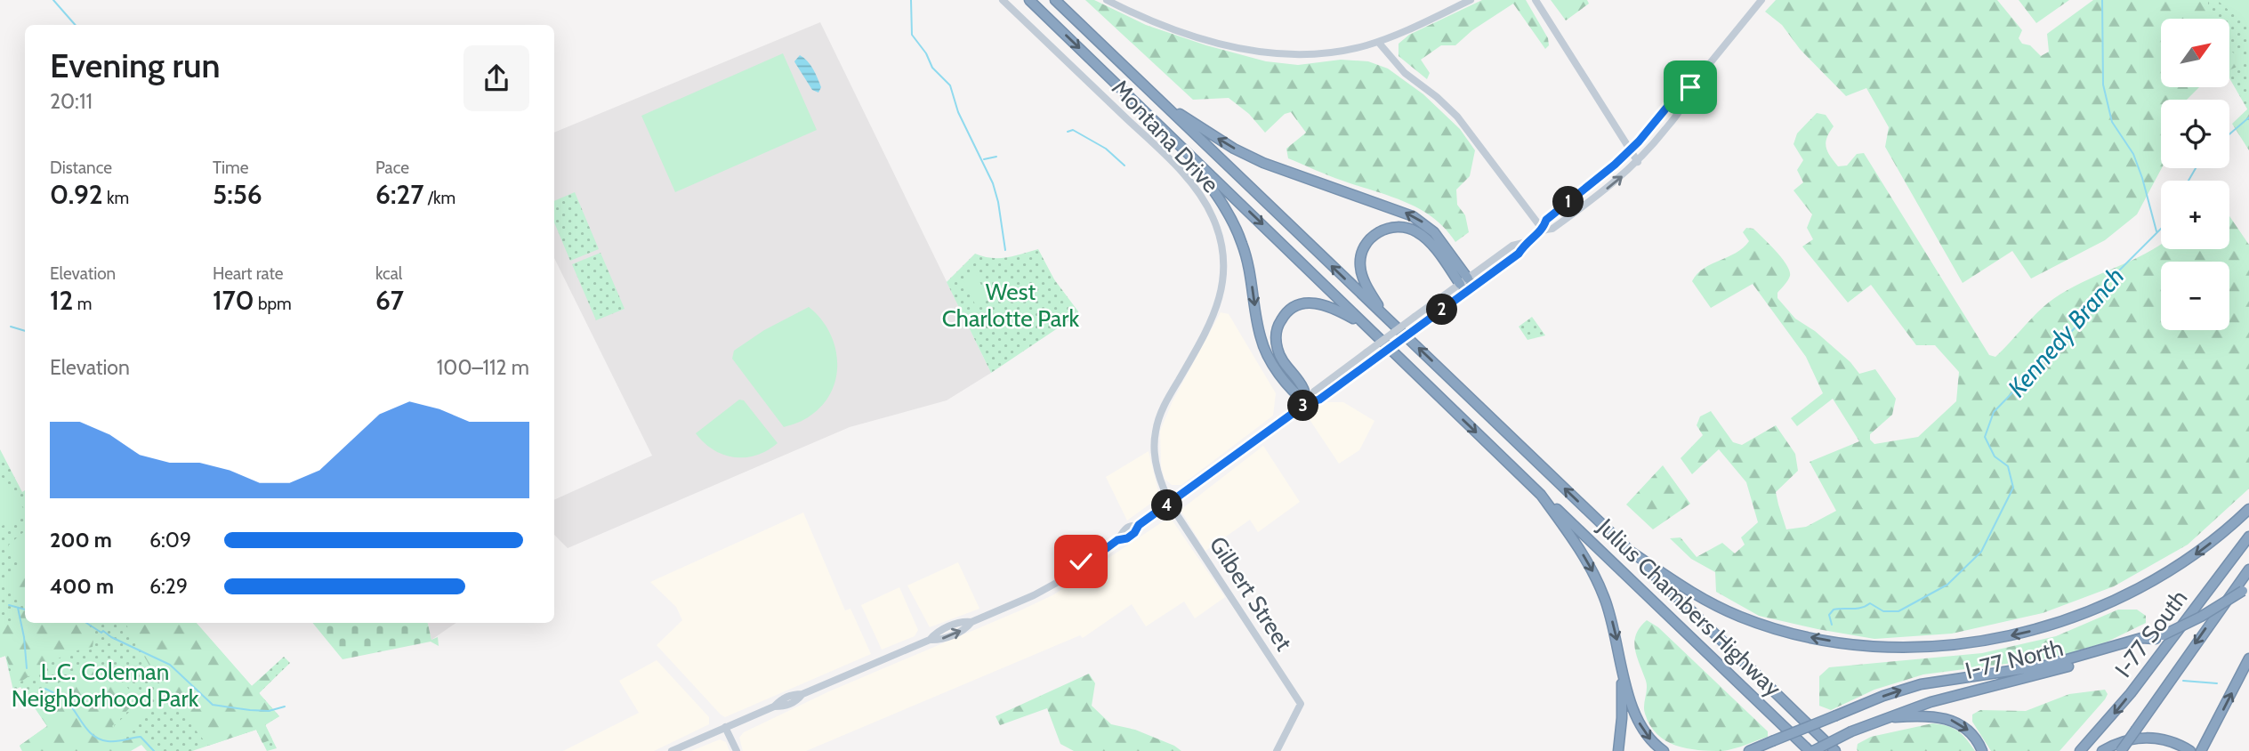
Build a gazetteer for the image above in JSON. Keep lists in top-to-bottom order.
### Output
{
  "streets": {
    "highway": ["Julius Chambers Highway", "I-77 South", "I-77 North"],
    "main road": ["Montana Drive", "Gilbert Street"]
  },
  "crossings": [
    ["Montana Drive", "Gilbert Street"]
  ],
  "water": ["Kennedy Branch"],
  "parks": ["West Charlotte Park", "L.C. Coleman Neighborhood Park"],
  "north": "top right",
  "page": {
    "map_buttons": ["+", "−"],
    "heading": ["Evening run", "20:11"],
    "stats": [
      ["Distance", "0.92 km"],
      ["Time", "5:56"],
      ["Pace", "6:27 /km"],
      ["Elevation", "12 m"],
      ["Heart rate", "170 bpm"],
      ["kcal", "67"]
    ],
    "pins": [
      "1",
      "2",
      "3",
      "4"
    ],
    "chart": ["Elevation", "100–112 m"],
    "list": [
      {
        "name": "200 m",
        "note": "6:09"
      },
      {
        "name": "400 m",
        "note": "6:29"
      }
    ]
  }
}
